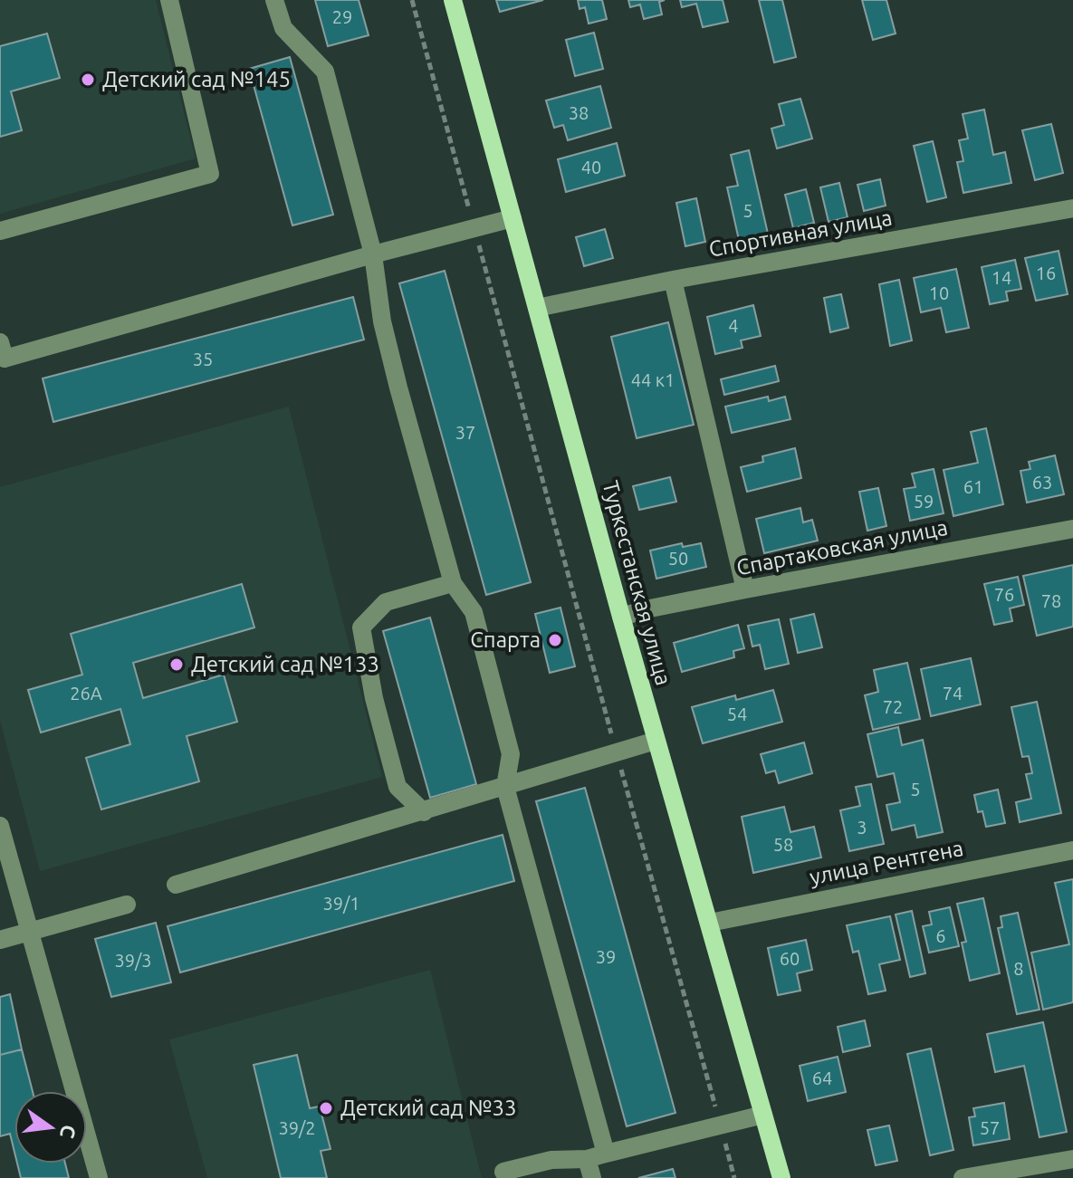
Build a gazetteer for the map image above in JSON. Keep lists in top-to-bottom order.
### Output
{
  "streets": {
    "main road": ["Туркестанская улица"],
    "street": ["Спортивная улица", "Спартаковская улица", "улица Рентгена"]
  },
  "crossings": [
    ["Спортивная улица", "Туркестанская улица"],
    ["Спартаковская улица", "Туркестанская улица"],
    ["Туркестанская улица", "улица Рентгена"]
  ],
  "places": [
    "Детский сад №145",
    "Спарта",
    "Детский сад №133",
    "Детский сад №33"
  ],
  "house_numbers": [
    "29",
    "38",
    "40",
    "5",
    "16",
    "14",
    "10",
    "4",
    "35",
    "44 к1",
    "37",
    "63",
    "61",
    "59",
    "50",
    "76",
    "78",
    "26А",
    "74",
    "72",
    "54",
    "5",
    "3",
    "58",
    "39/1",
    "6",
    "39",
    "60",
    "39/3",
    "8",
    "64",
    "39/2",
    "57"
  ],
  "north": "right"
}
